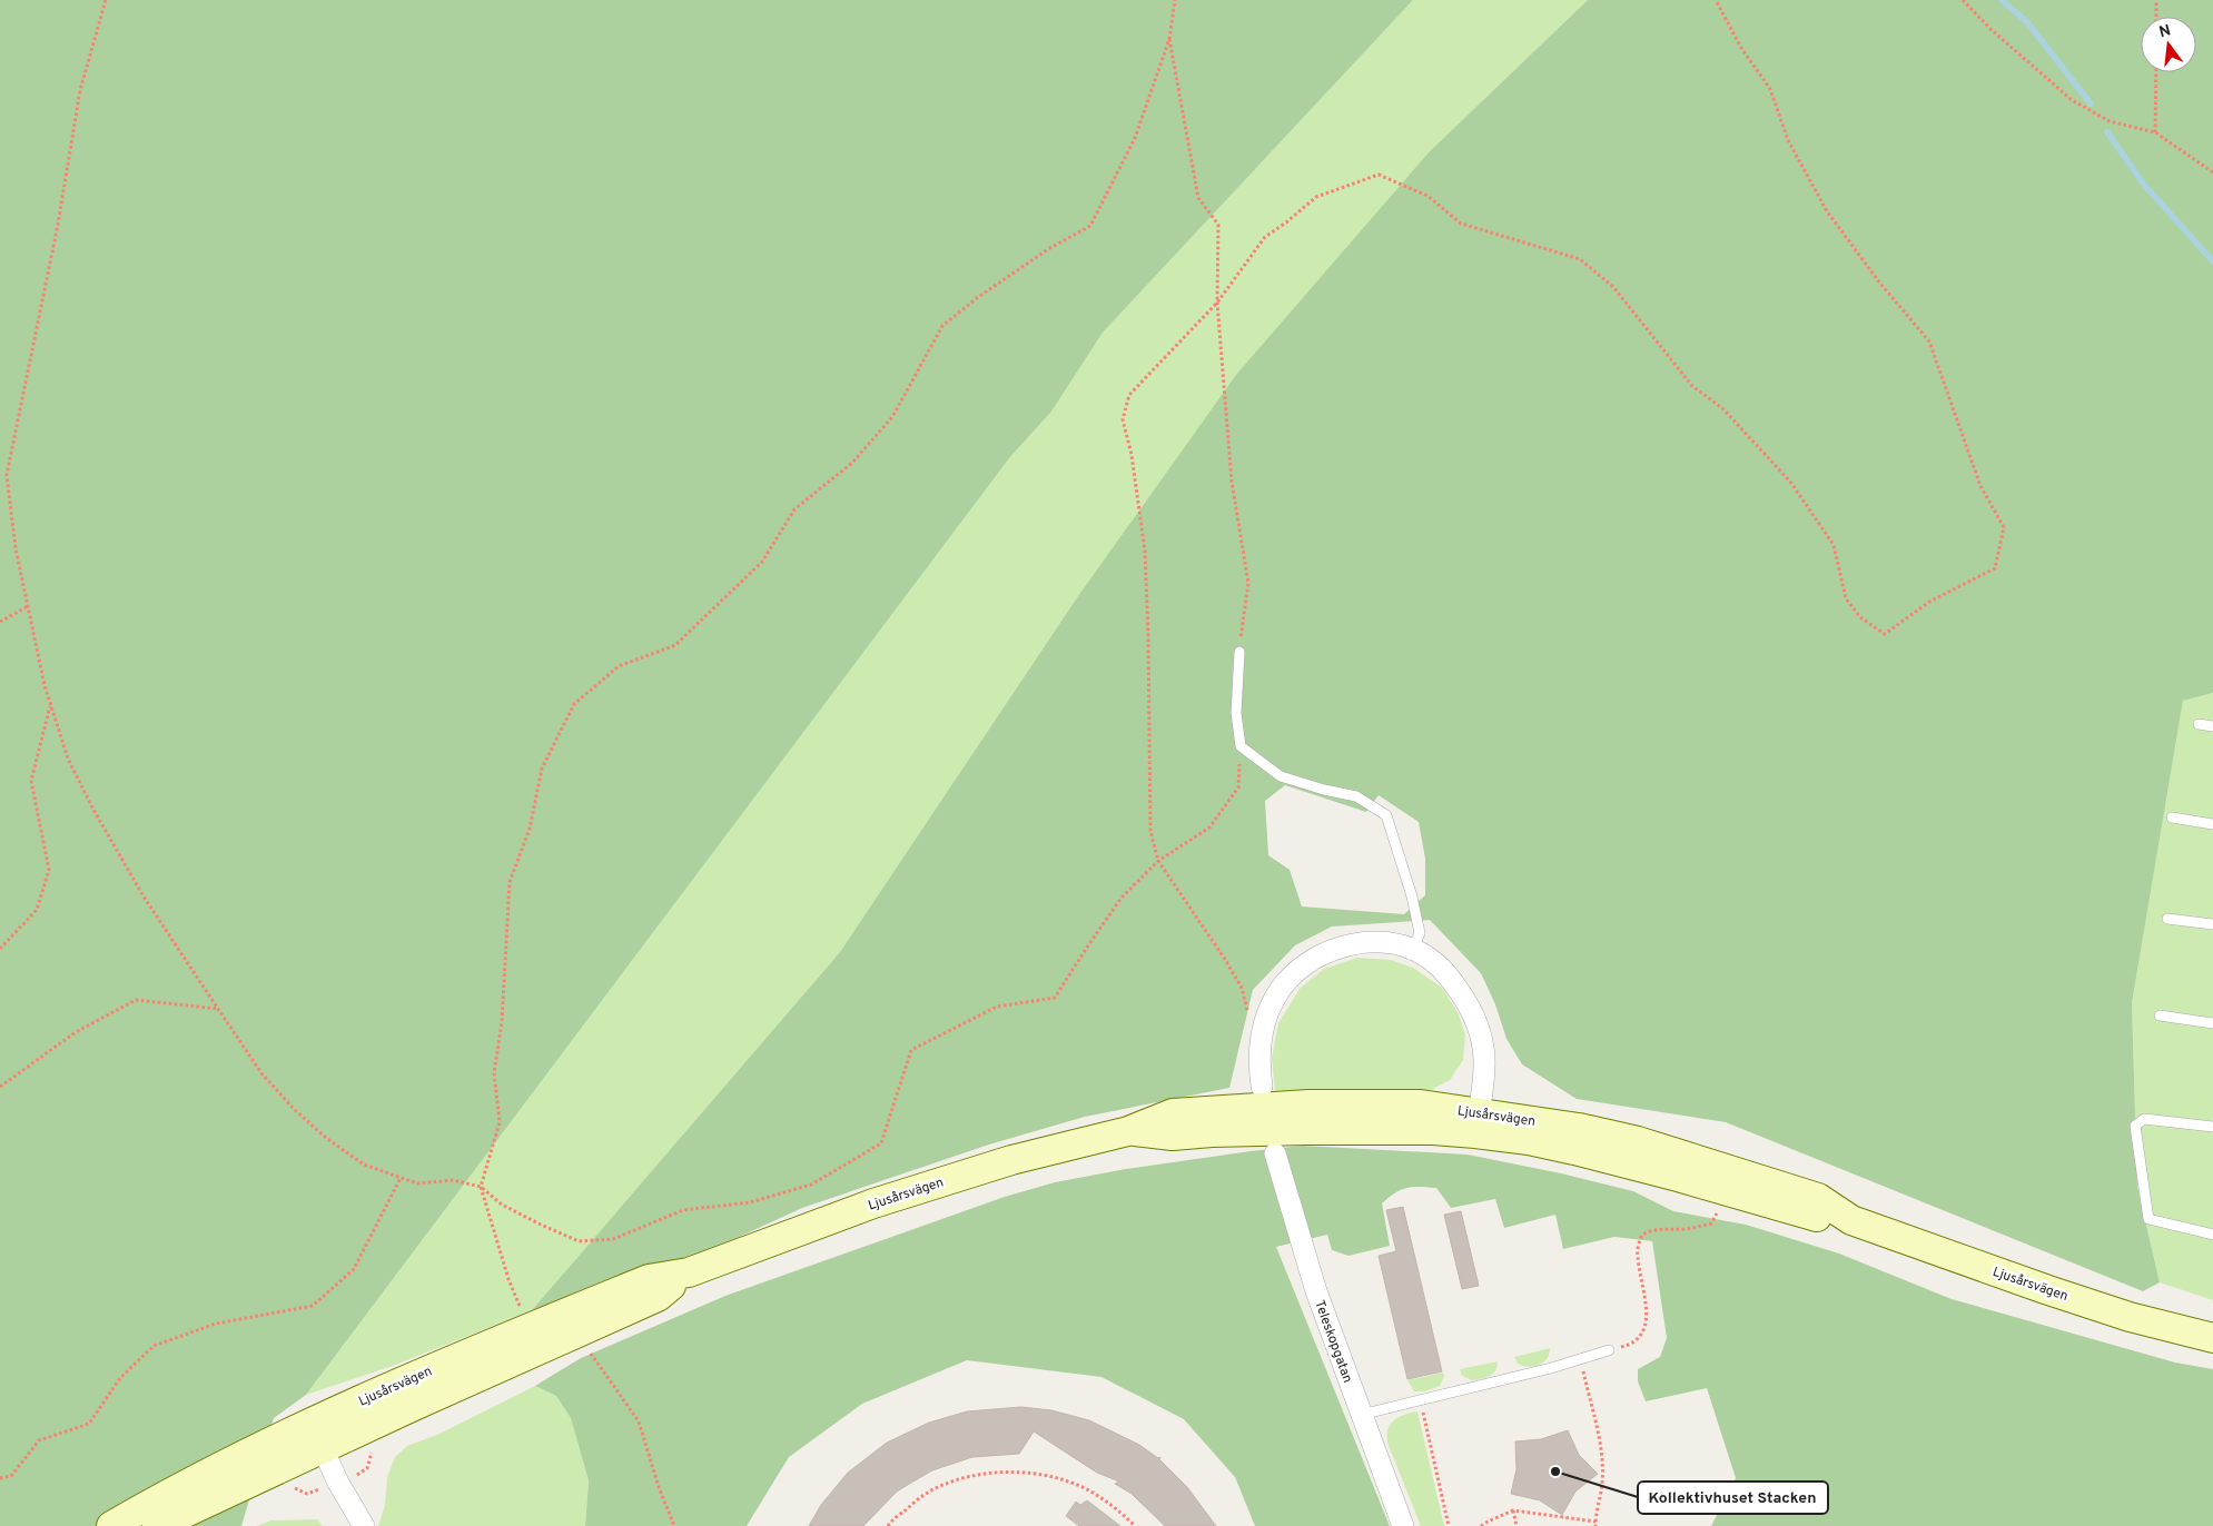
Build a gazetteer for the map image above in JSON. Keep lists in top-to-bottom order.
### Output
{
  "streets": {
    "main road": ["Ljusårsvägen"],
    "street": ["Teleskopgatan"]
  },
  "places": ["Kollektivhuset Stacken"],
  "north": "top"
}
